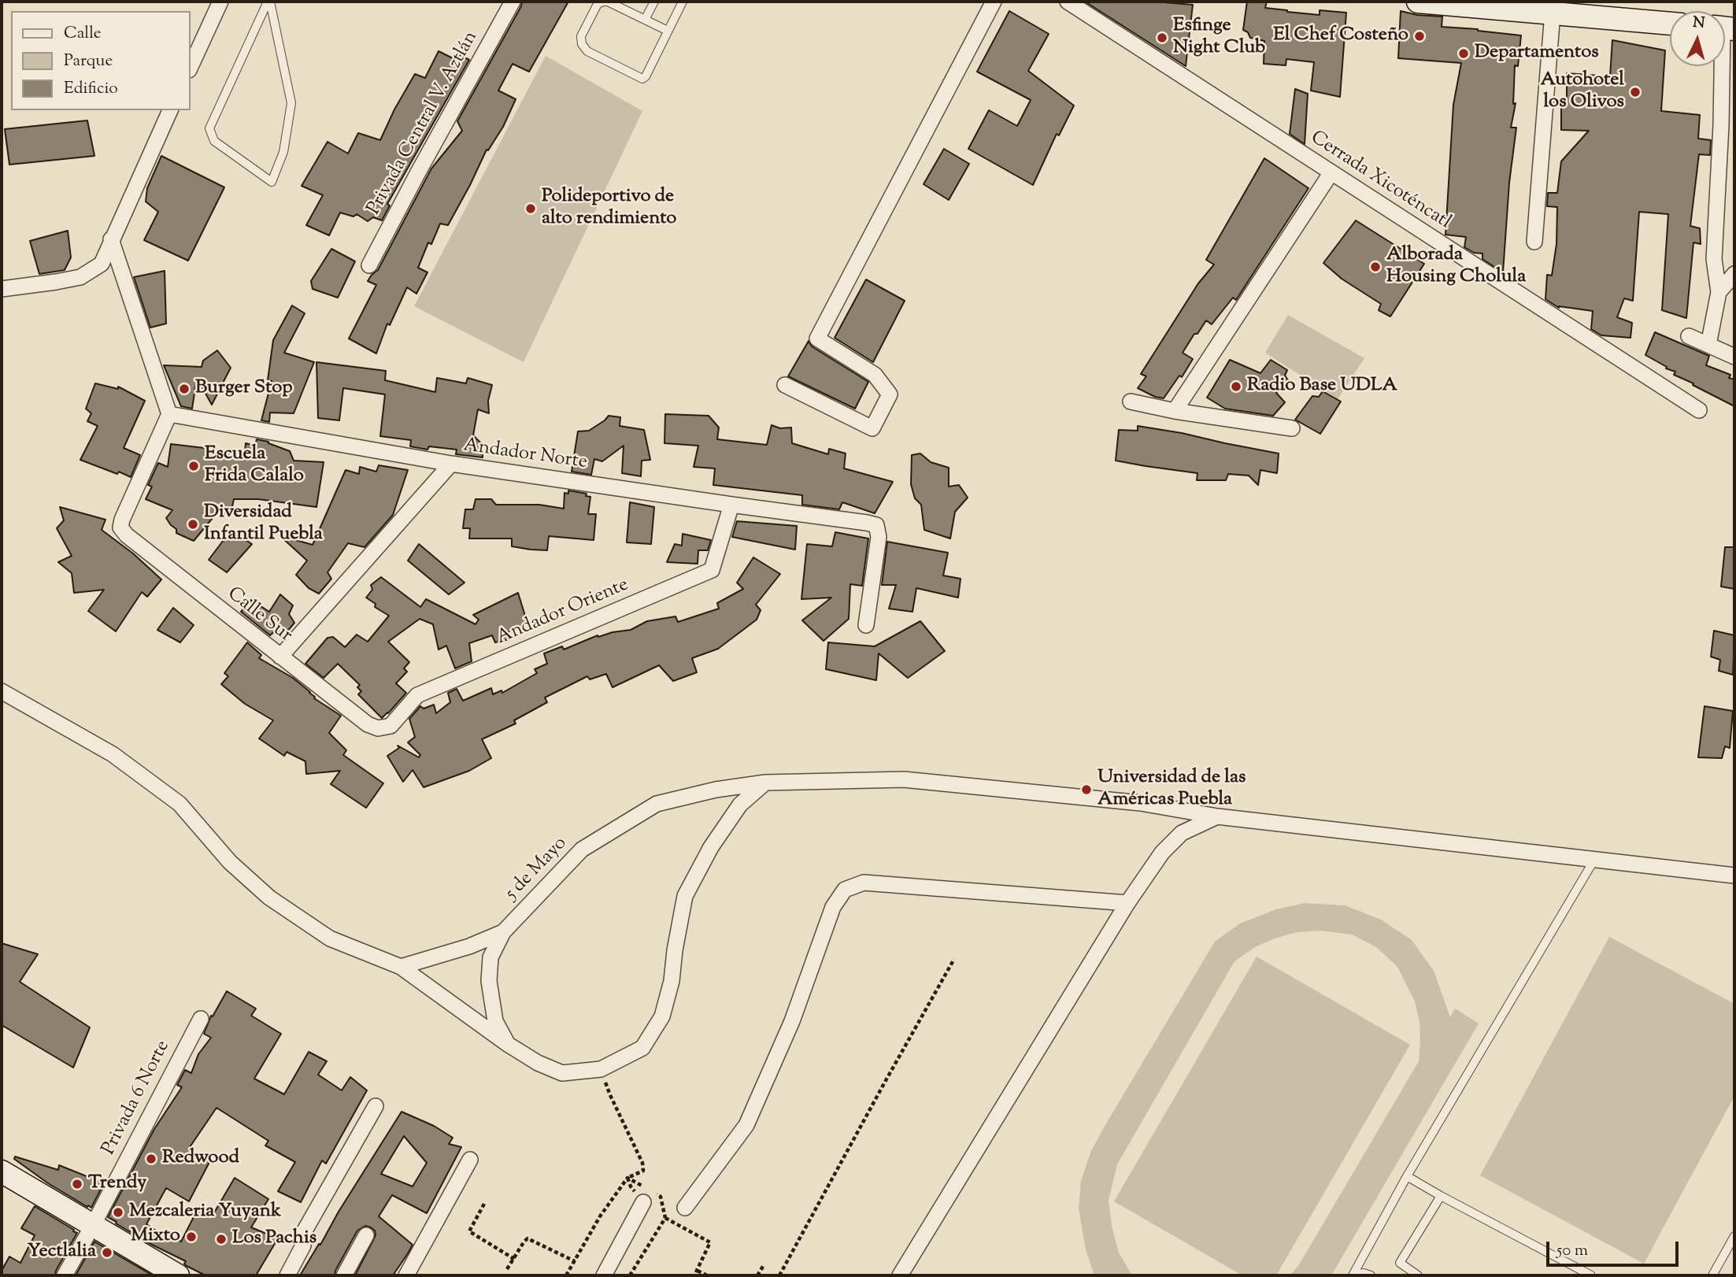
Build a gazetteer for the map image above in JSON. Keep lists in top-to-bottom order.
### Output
{
  "streets": {
    "street": [
      "Privada Central V. Aztlán",
      "Cerrada Xicoténcatl",
      "Andador Norte",
      "Andador Oriente",
      "Calle Sur",
      "5 de Mayo",
      "Privada 6 Norte"
    ]
  },
  "crossings": [
    ["Andador Norte", "Andador Oriente"],
    ["Andador Norte", "Calle Sur"],
    ["Andador Oriente", "Calle Sur"]
  ],
  "places": [
    "El Chef Costeño",
    "Esfinge Night Club",
    "Departamentos",
    "Autohotel los Olivos",
    "Polideportivo de alto rendimiento",
    "Alborada Housing Cholula",
    "Radio Base UDLA",
    "Burger Stop",
    "Escuela Frida Calalo",
    "Diversidad Infantil Puebla",
    "Universidad de las Américas Puebla",
    "Redwood",
    "Trendy",
    "Mezcaleria Yuyank",
    "Mixto",
    "Los Pachis",
    "Yectlalia"
  ],
  "legend": ["Calle", "Parque", "Edificio"],
  "scale_bar": "50 m",
  "north": "top"
}
